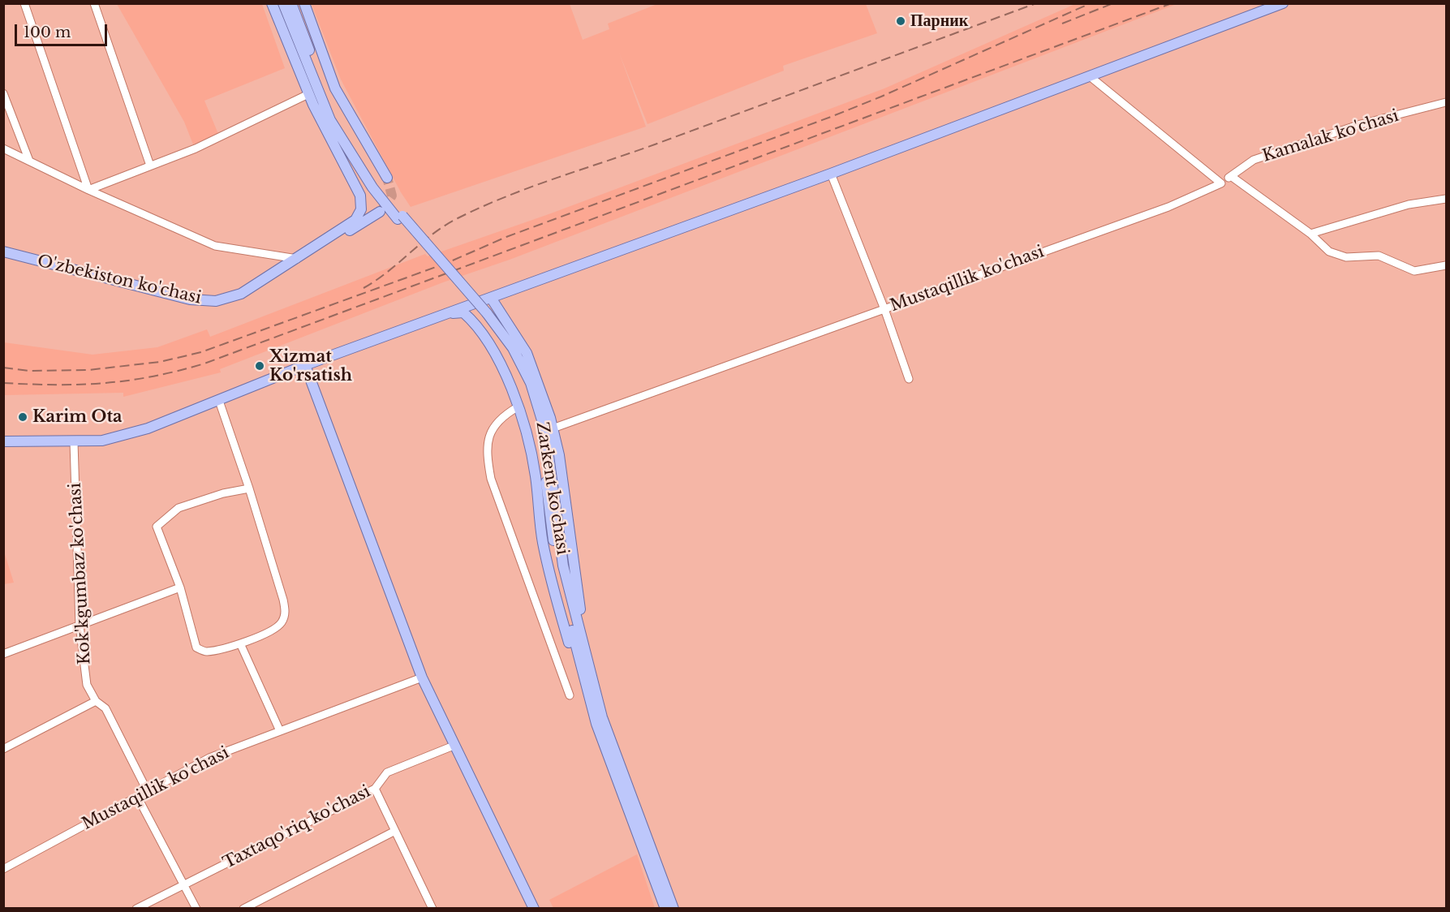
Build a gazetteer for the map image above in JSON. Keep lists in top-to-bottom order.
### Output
{
  "streets": {
    "main road": ["O'zbekiston ko'chasi", "Zarkent ko'chasi"],
    "street": [
      "Kamalak ko'chasi",
      "Mustaqillik ko'chasi",
      "Kok'kgumbaz ko'chasi",
      "Taxtaqo'riq ko'chasi"
    ]
  },
  "crossings": [
    ["Kamalak ko'chasi", "Mustaqillik ko'chasi"],
    ["Mustaqillik ko'chasi", "Kok'kgumbaz ko'chasi"],
    ["Kok'kgumbaz ko'chasi", "Taxtaqo'riq ko'chasi"]
  ],
  "places": ["Парник", "Xizmat Ko'rsatish", "Karim Ota"],
  "scale_bar": "100 m"
}
